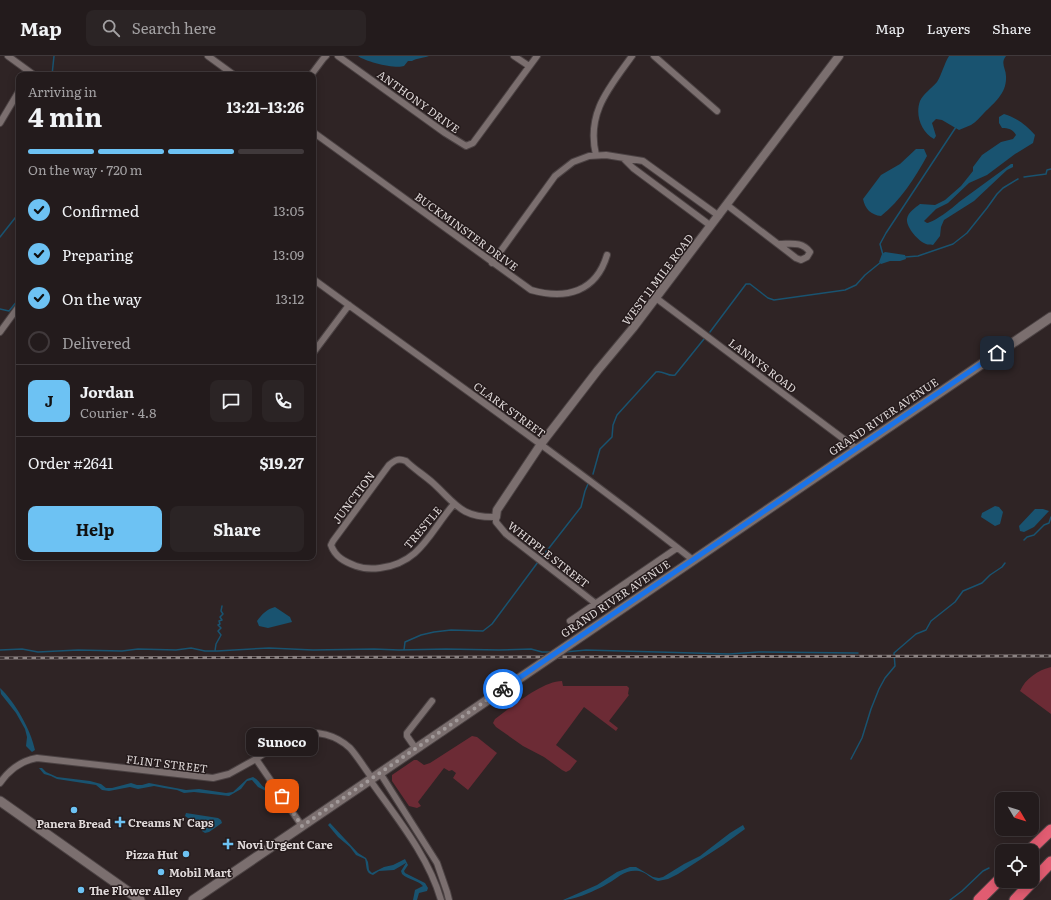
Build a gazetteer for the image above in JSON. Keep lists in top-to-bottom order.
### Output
{
  "streets": {
    "main road": ["GRAND RIVER AVENUE"],
    "street": [
      "ANTHONY DRIVE",
      "BUCKMINSTER DRIVE",
      "WEST 11 MILE ROAD",
      "LANNYS ROAD",
      "CLARK STREET",
      "JUNCTION",
      "TRESTLE",
      "WHIPPLE STREET",
      "FLINT STREET"
    ]
  },
  "crossings": [
    ["WEST 11 MILE ROAD", "LANNYS ROAD"],
    ["WEST 11 MILE ROAD", "CLARK STREET"],
    ["WEST 11 MILE ROAD", "WHIPPLE STREET"],
    ["LANNYS ROAD", "GRAND RIVER AVENUE"],
    ["CLARK STREET", "GRAND RIVER AVENUE"],
    ["GRAND RIVER AVENUE", "FLINT STREET"],
    ["JUNCTION", "TRESTLE"]
  ],
  "places": {
    "other": [
      "Sunoco",
      "Panera Bread",
      "Pizza Hut",
      "Mobil Mart",
      "The Flower Alley"
    ],
    "health": ["Creams N' Caps", "Novi Urgent Care"]
  },
  "north": "bottom right",
  "page": {
    "header": "Map",
    "search": "Search here",
    "nav": ["Map", "Layers", "Share"],
    "heading": ["4 min", "Arriving in", "13:21–13:26"],
    "panel": [
      "Jordan",
      "Courier · 4.8",
      "Order #2641",
      "$19.27"
    ],
    "bar": "On the way · 720 m",
    "list": [
      ["Confirmed", "13:05"],
      ["Preparing", "13:09"],
      ["On the way", "13:12"],
      "Delivered"
    ],
    "round": "J",
    "buttons": ["Help", "Share"],
    "bubble": "Sunoco"
  }
}
